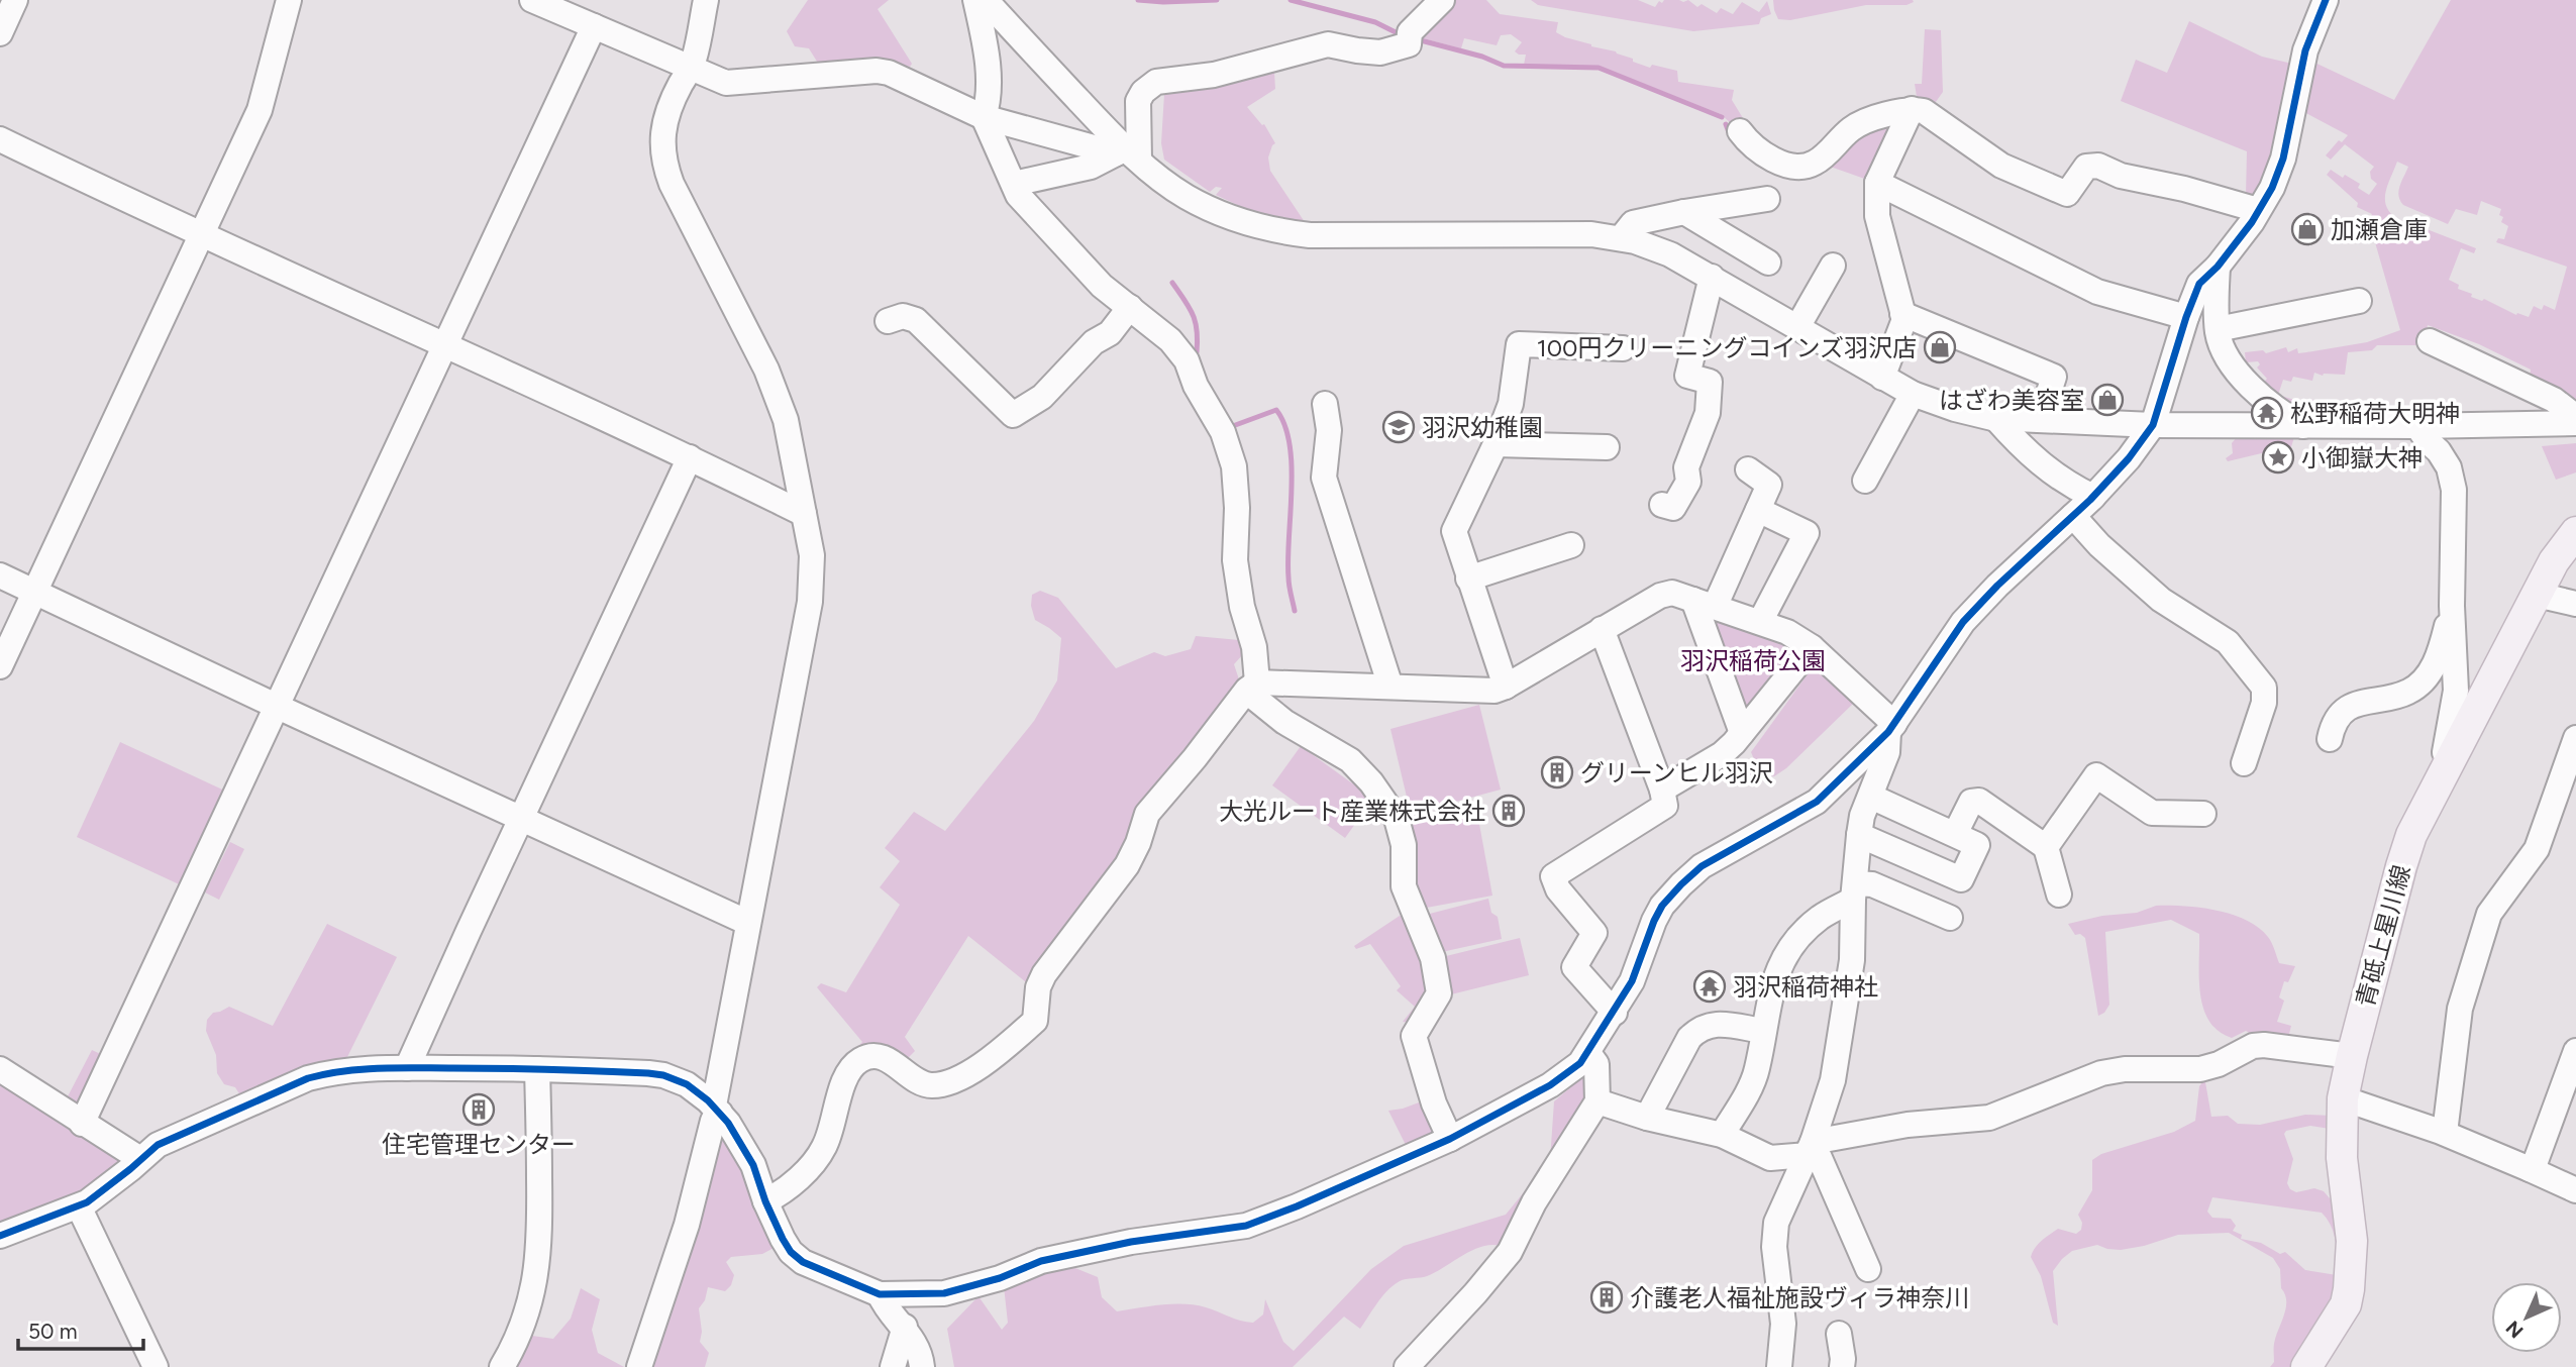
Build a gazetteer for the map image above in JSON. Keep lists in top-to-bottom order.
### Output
{
  "streets": {
    "main road": ["青砥上星川線"]
  },
  "parks": ["羽沢稲荷公園"],
  "places": {
    "shop": ["加瀬倉庫", "100円クリーニングコインズ羽沢店", "はざわ美容室"],
    "temple": ["松野稲荷大明神", "羽沢稲荷神社"],
    "school or university": ["羽沢幼稚園"],
    "place": ["小御嶽大神"],
    "building": [
      "グリーンヒル羽沢",
      "大光ルート産業株式会社",
      "住宅管理センター",
      "介護老人福祉施設ヴィラ神奈川"
    ]
  },
  "scale_bar": "50 m",
  "north": "bottom left"
}
